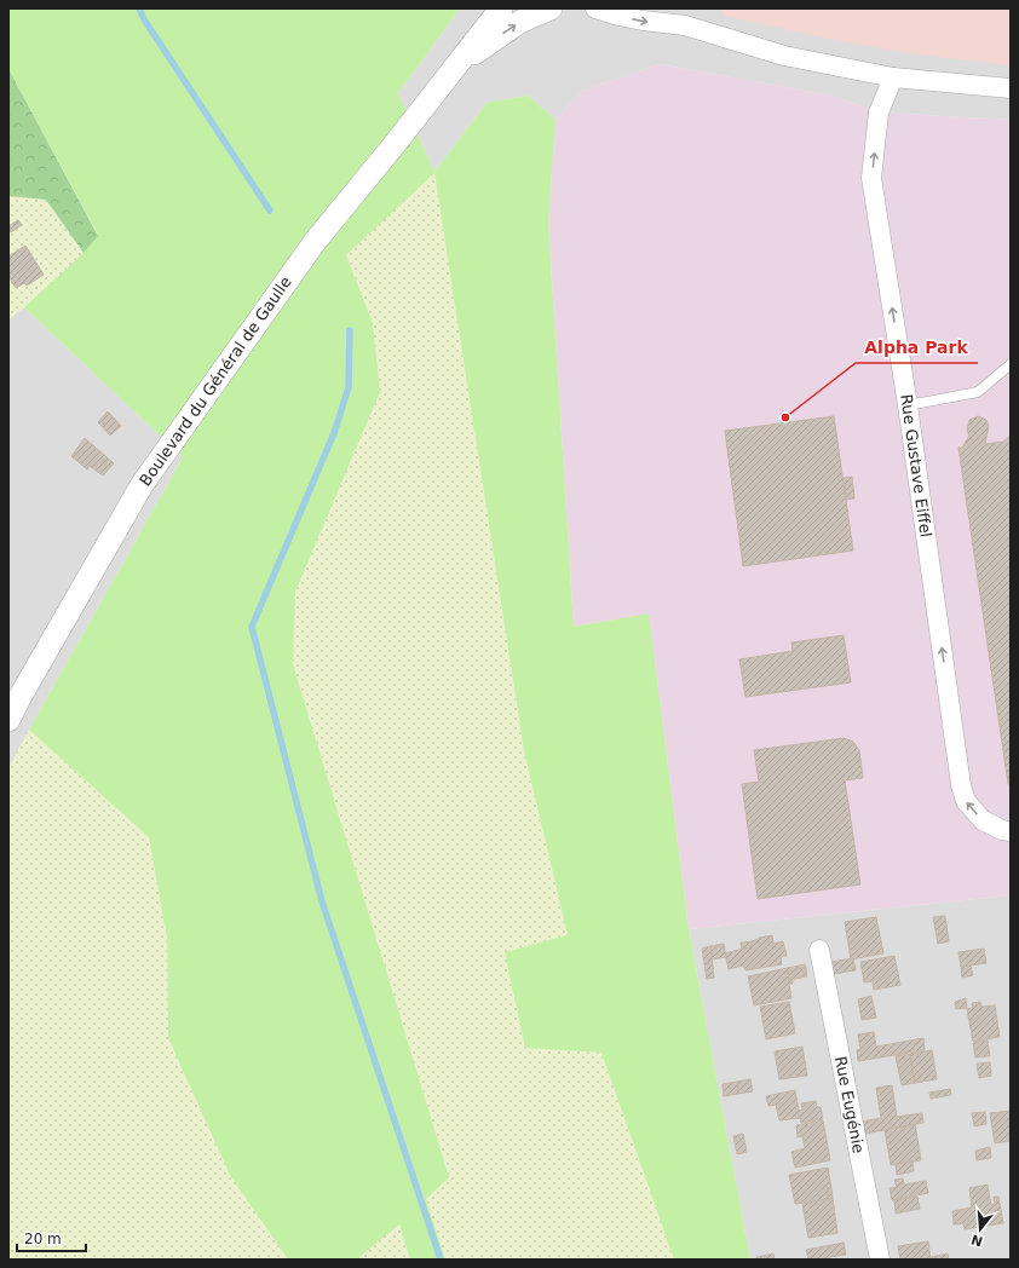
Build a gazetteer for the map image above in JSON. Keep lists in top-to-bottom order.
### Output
{
  "streets": {
    "street": ["Boulevard du Général de Gaulle", "Rue Gustave Eiffel", "Rue Eugénie"]
  },
  "one_way": ["Rue Gustave Eiffel"],
  "places": ["Alpha Park"],
  "scale_bar": "20 m",
  "north": "bottom"
}
